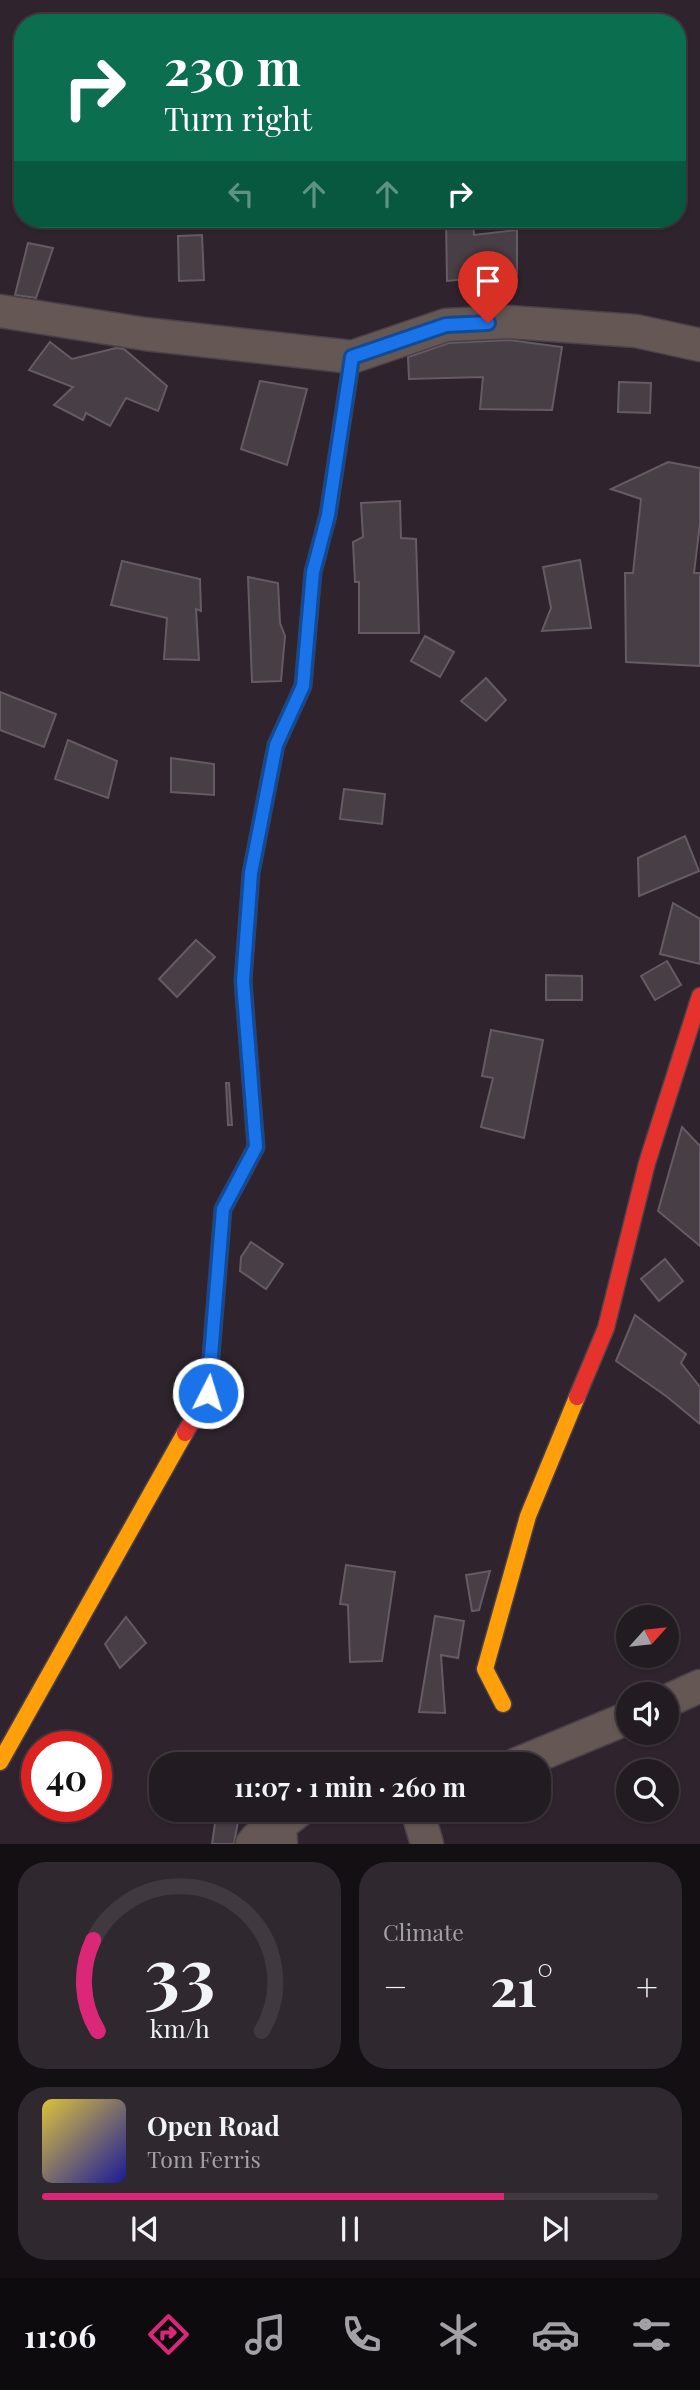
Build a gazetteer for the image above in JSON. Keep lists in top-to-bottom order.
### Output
{
  "north": "top right",
  "page": {
    "turn": ["230 m", "Turn right"],
    "limit": "40",
    "trip": "11:07 · 1 min · 260 m",
    "tile": "Climate",
    "heat": ["−", "21°", "+"],
    "song": ["Open Road", "Tom Ferris"],
    "tabs": "11:06",
    "gauge": ["33", "km/h"]
  }
}
